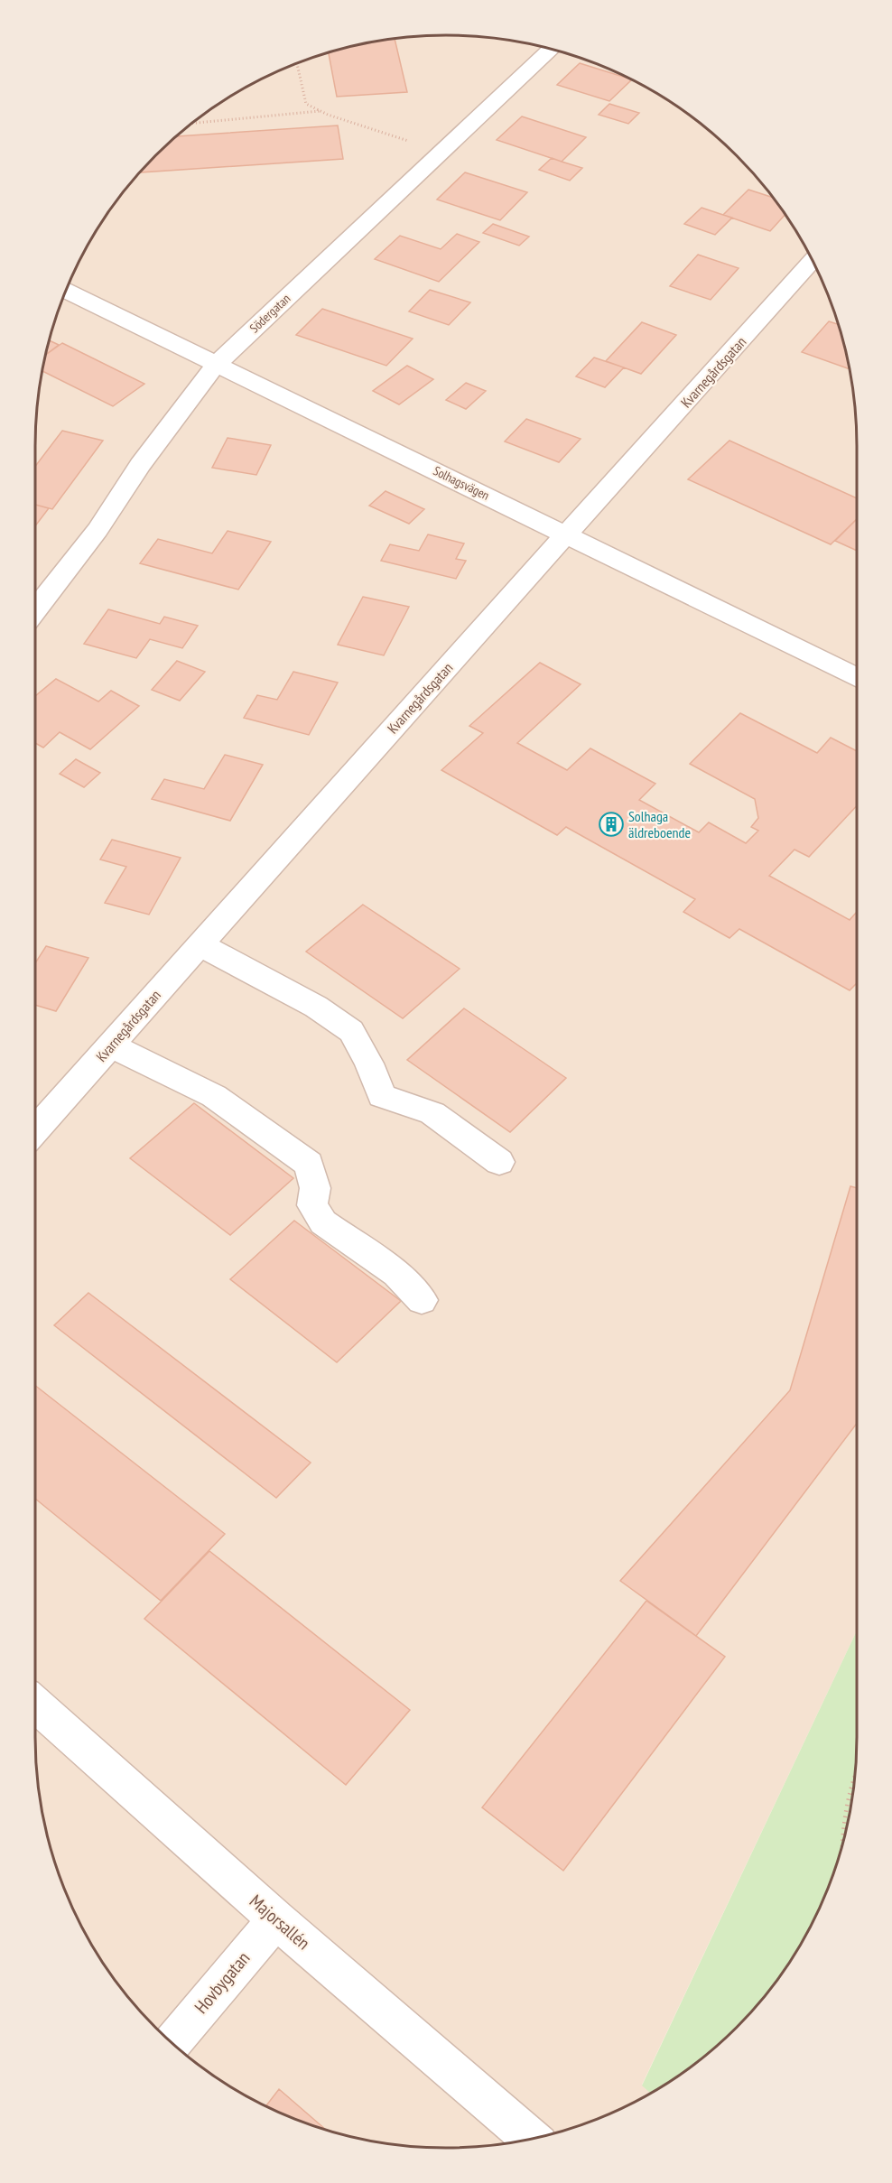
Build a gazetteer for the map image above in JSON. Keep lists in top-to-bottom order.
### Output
{
  "streets": {
    "street": [
      "Södergatan",
      "Kvarnegårdsgatan",
      "Solhagsvägen",
      "Majorsallén",
      "Hovbygatan"
    ]
  },
  "crossings": [
    ["Södergatan", "Solhagsvägen"],
    ["Kvarnegårdsgatan", "Solhagsvägen"],
    ["Majorsallén", "Hovbygatan"]
  ],
  "places": {
    "building": ["Solhaga äldreboende"]
  }
}
